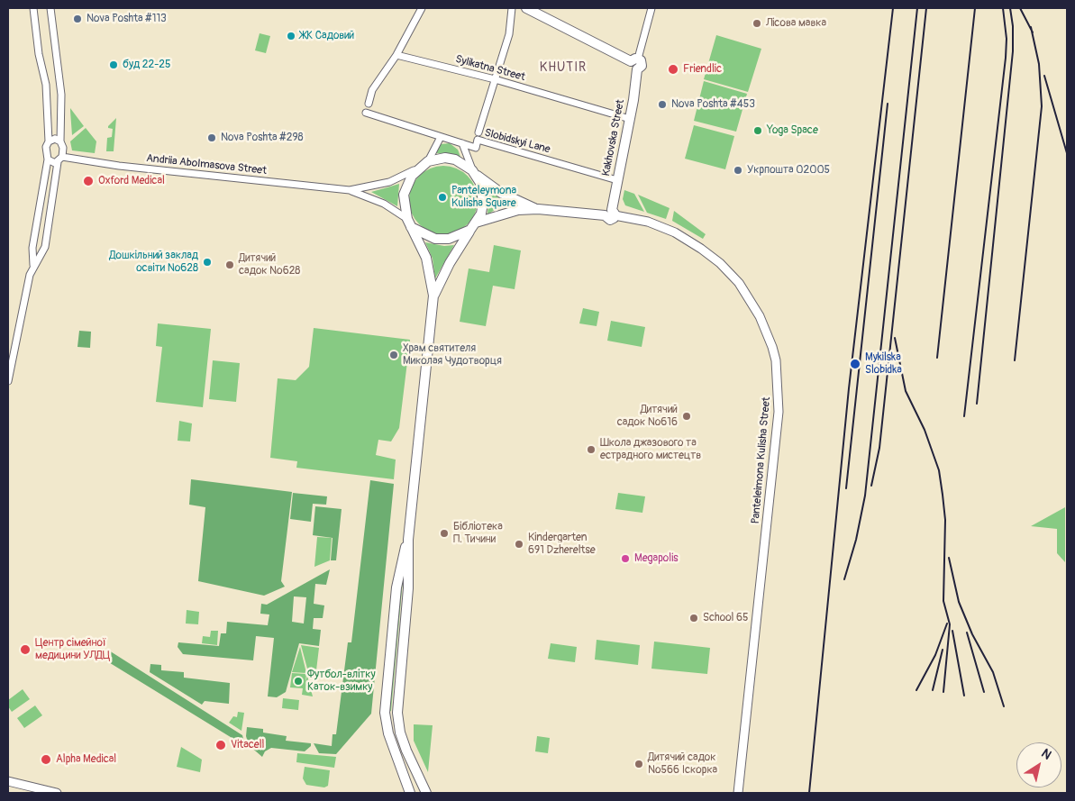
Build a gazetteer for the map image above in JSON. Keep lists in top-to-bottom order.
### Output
{
  "streets": {
    "main road": ["Kakhovska Street", "Panteleimona Kulisha Street"],
    "street": ["Sylikatna Street", "Slobidskyi Lane", "Andriia Abolmasova Street"]
  },
  "crossings": [
    ["Sylikatna Street", "Kakhovska Street"],
    ["Kakhovska Street", "Slobidskyi Lane"],
    ["Kakhovska Street", "Panteleimona Kulisha Street"],
    ["Andriia Abolmasova Street", "Panteleimona Kulisha Street"]
  ],
  "districts": ["KHUTIR"],
  "places": [
    "Nova Poshta #113",
    "Лісова мавка",
    "ЖК Садовий",
    "буд 22-25",
    "Friendlic",
    "Nova Poshta #453",
    "Yoga Space",
    "Nova Poshta #298",
    "Укрпошта 02005",
    "Oxford Medical",
    "Panteleymona Kulisha Square",
    "Дошкільний заклад освіти №628",
    "Дитячий садок №628",
    "Храм святителя Миколая Чудотворця",
    "Mykilska Slobidka",
    "Дитячий садок №616",
    "Школа джазового та естрадного мистецтв",
    "Бібліотека П. Тичини",
    "Kindergarten 691 Dzhereltse",
    "Megapolis",
    "School 65",
    "Центр сімейної медицини УЛДЦ",
    "Футбол-влітку Каток-взимку",
    "Vitacell",
    "Alpha Medical",
    "Дитячий садок №566 Іскорка"
  ],
  "north": "top right"
}
